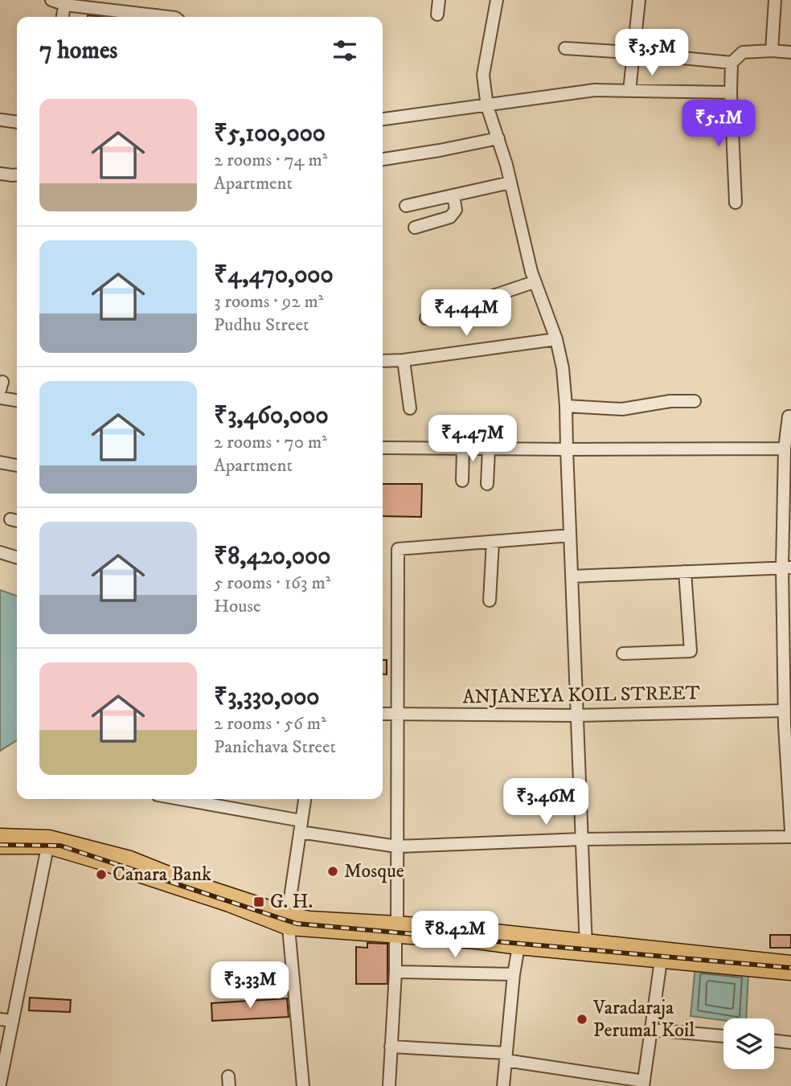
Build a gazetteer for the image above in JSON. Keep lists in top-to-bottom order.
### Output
{
  "streets": {
    "street": ["ANJANEYA KOIL STREET"]
  },
  "places": {
    "other": ["Mosque", "Canara Bank", "Varadaraja Perumal Koil"],
    "transit": ["G. H."]
  },
  "page": {
    "heading": "7 homes",
    "price": [
      "₹3.5M",
      "₹5.1M",
      "₹4.44M",
      "₹4.47M",
      "₹3.46M",
      "₹8.42M",
      "₹3.33M"
    ],
    "list": [
      {
        "name": "₹5,100,000",
        "note": "2 rooms · 74 m² · Apartment"
      },
      {
        "name": "₹4,470,000",
        "note": "3 rooms · 92 m² · Pudhu Street"
      },
      {
        "name": "₹3,460,000",
        "note": "2 rooms · 70 m² · Apartment"
      },
      {
        "name": "₹8,420,000",
        "note": "5 rooms · 163 m² · House"
      },
      {
        "name": "₹3,330,000",
        "note": "2 rooms · 56 m² · Panichava Street"
      }
    ]
  }
}
